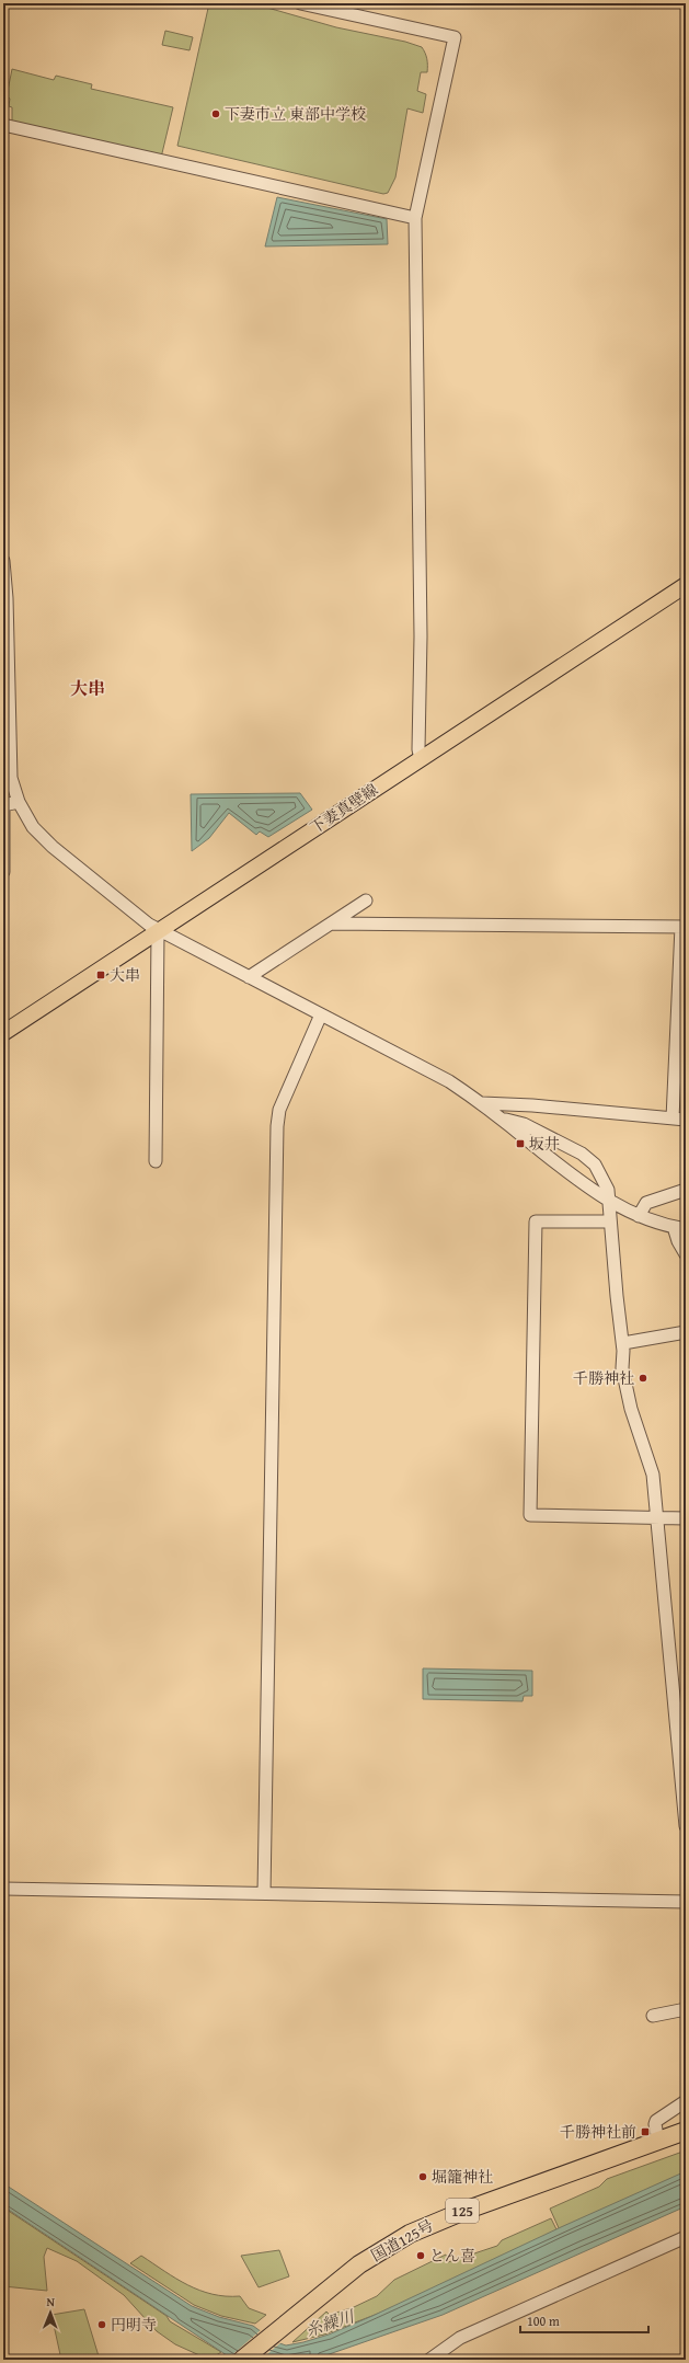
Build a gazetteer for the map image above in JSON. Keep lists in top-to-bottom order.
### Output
{
  "streets": {
    "highway": ["125", "国道125号"],
    "main road": ["下妻真壁線"]
  },
  "districts": ["大串"],
  "water": ["糸繰川"],
  "places": {
    "other": [
      "下妻市立 東部中学校",
      "千勝神社",
      "堀籠神社",
      "とん喜",
      "円明寺"
    ],
    "transit": ["大串", "坂井", "千勝神社前"]
  },
  "scale_bar": "100 m",
  "north": "top"
}
